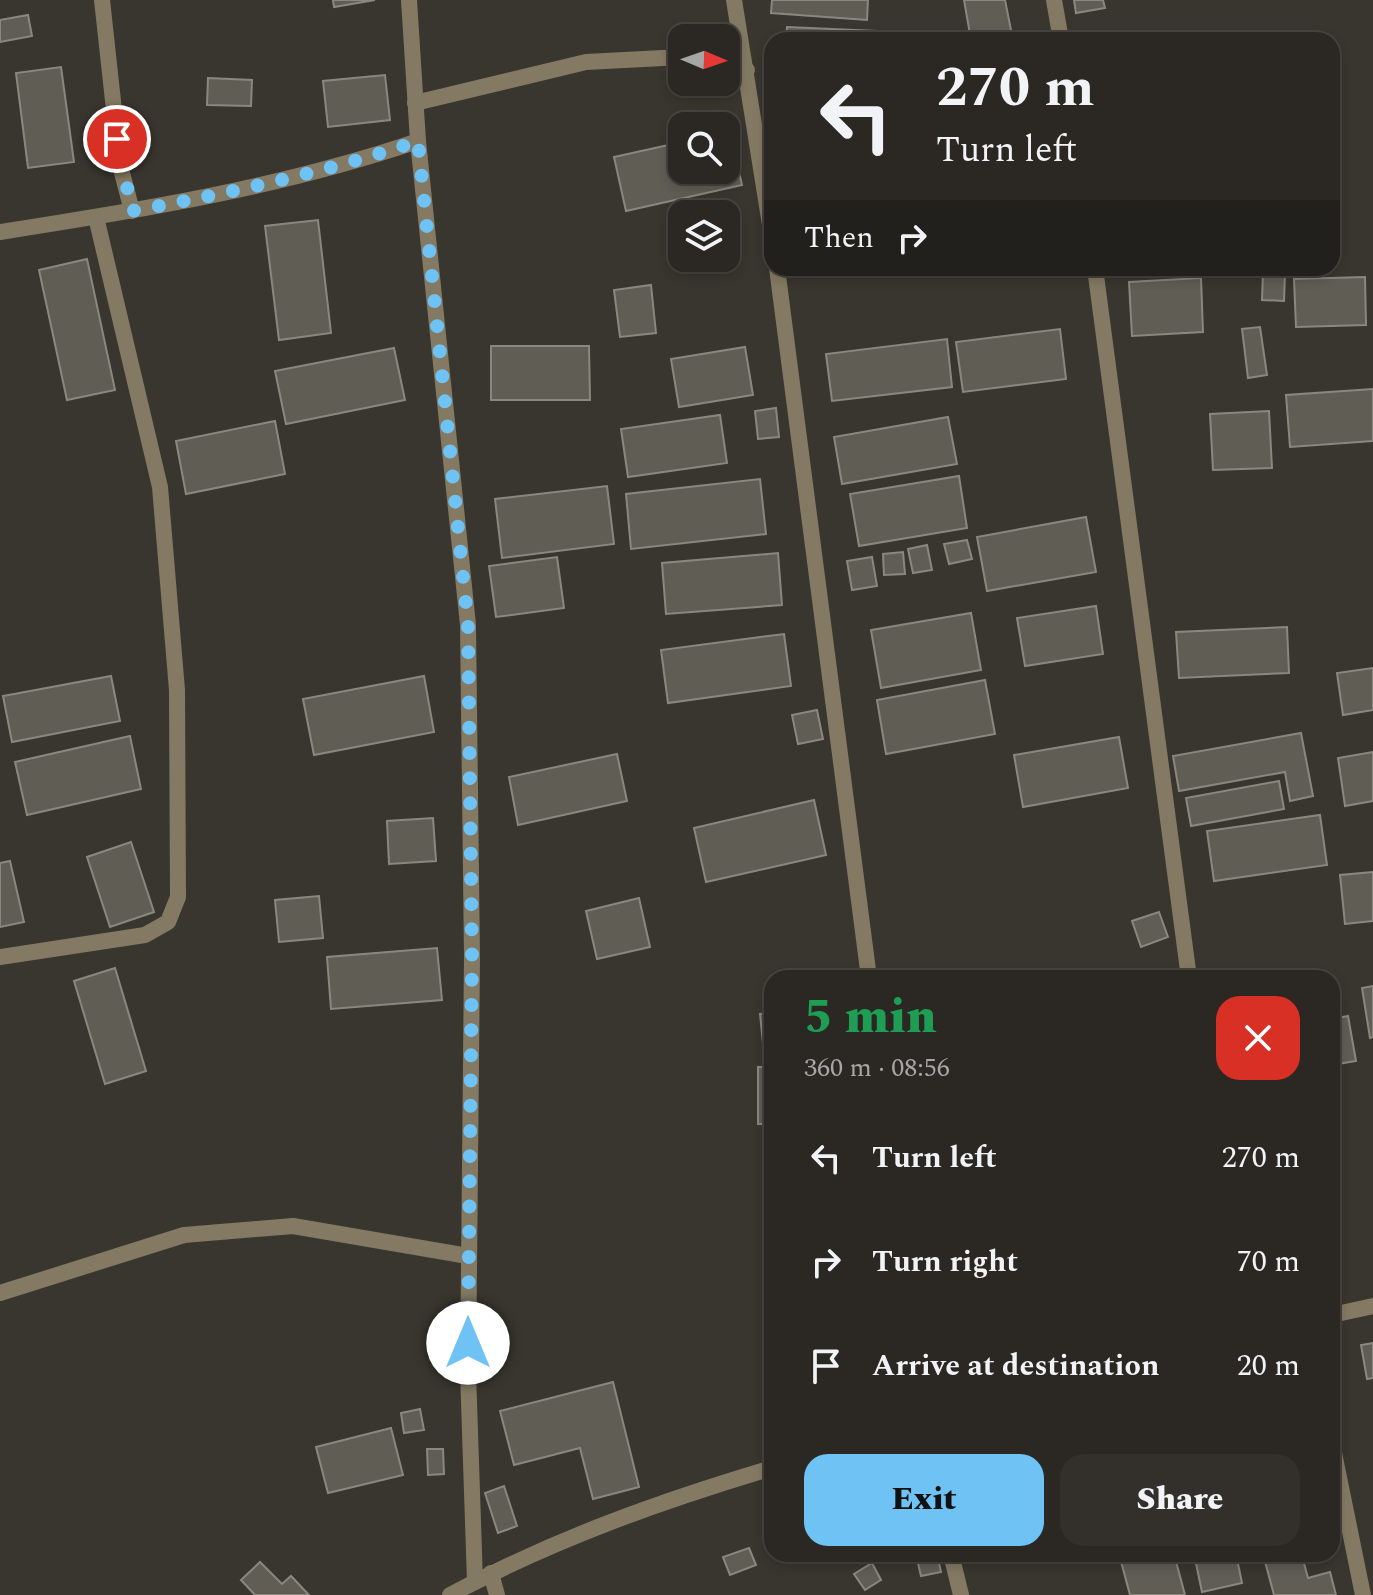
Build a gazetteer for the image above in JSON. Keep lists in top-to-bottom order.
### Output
{
  "north": "right",
  "page": {
    "turn": ["270 m", "Turn left"],
    "then": "Then",
    "heading": ["5 min", "360 m · 08:56"],
    "list": [
      {
        "name": "Turn left",
        "value": "270 m"
      },
      {
        "name": "Turn right",
        "value": "70 m"
      },
      {
        "name": "Arrive at destination",
        "value": "20 m"
      }
    ],
    "buttons": ["Exit", "Share"]
  }
}
